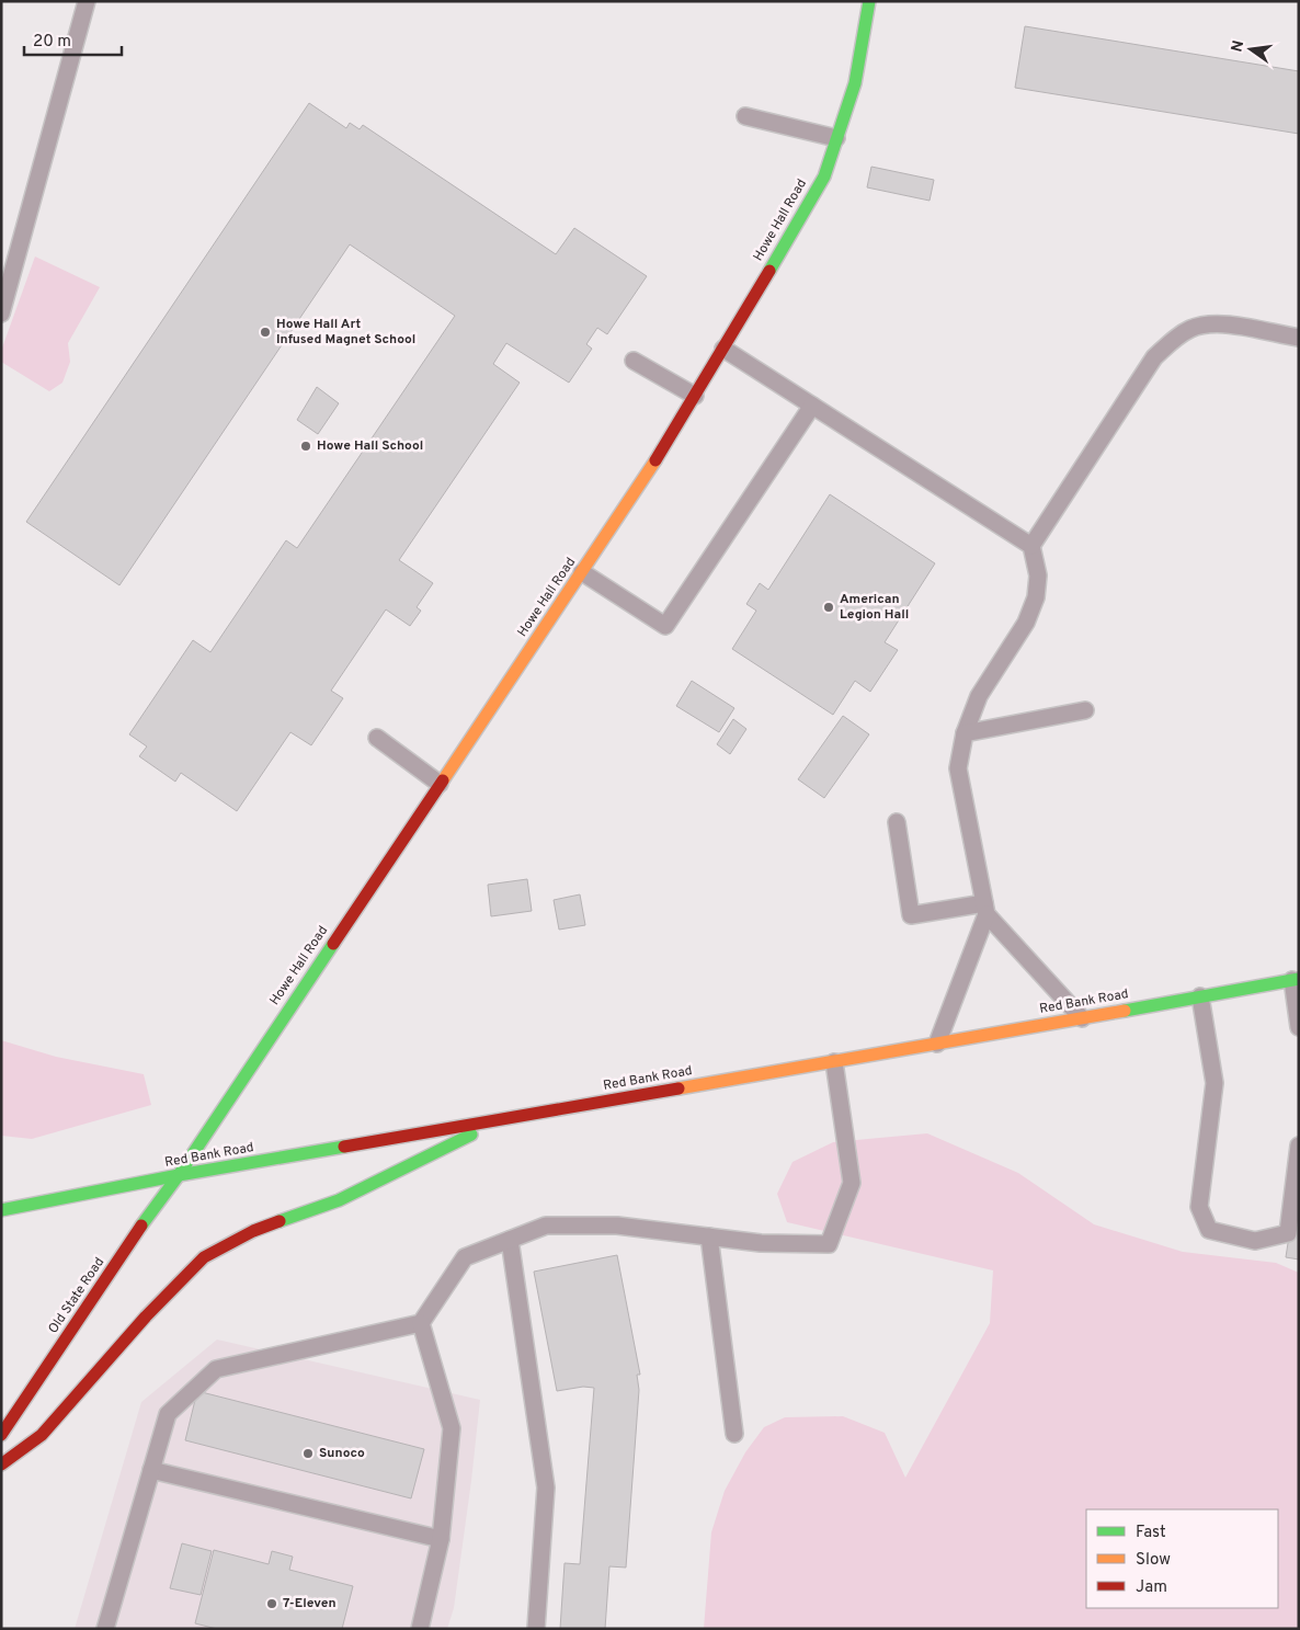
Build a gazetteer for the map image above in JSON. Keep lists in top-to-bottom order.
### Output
{
  "streets": {
    "main road": ["Howe Hall Road", "Red Bank Road", "Old State Road"]
  },
  "crossings": [
    ["Howe Hall Road", "Red Bank Road"],
    ["Howe Hall Road", "Old State Road"],
    ["Red Bank Road", "Old State Road"]
  ],
  "places": [
    "Howe Hall Art Infused Magnet School",
    "Howe Hall School",
    "American Legion Hall",
    "Sunoco",
    "7-Eleven"
  ],
  "legend": ["Fast", "Slow", "Jam"],
  "scale_bar": "20 m",
  "north": "left"
}
